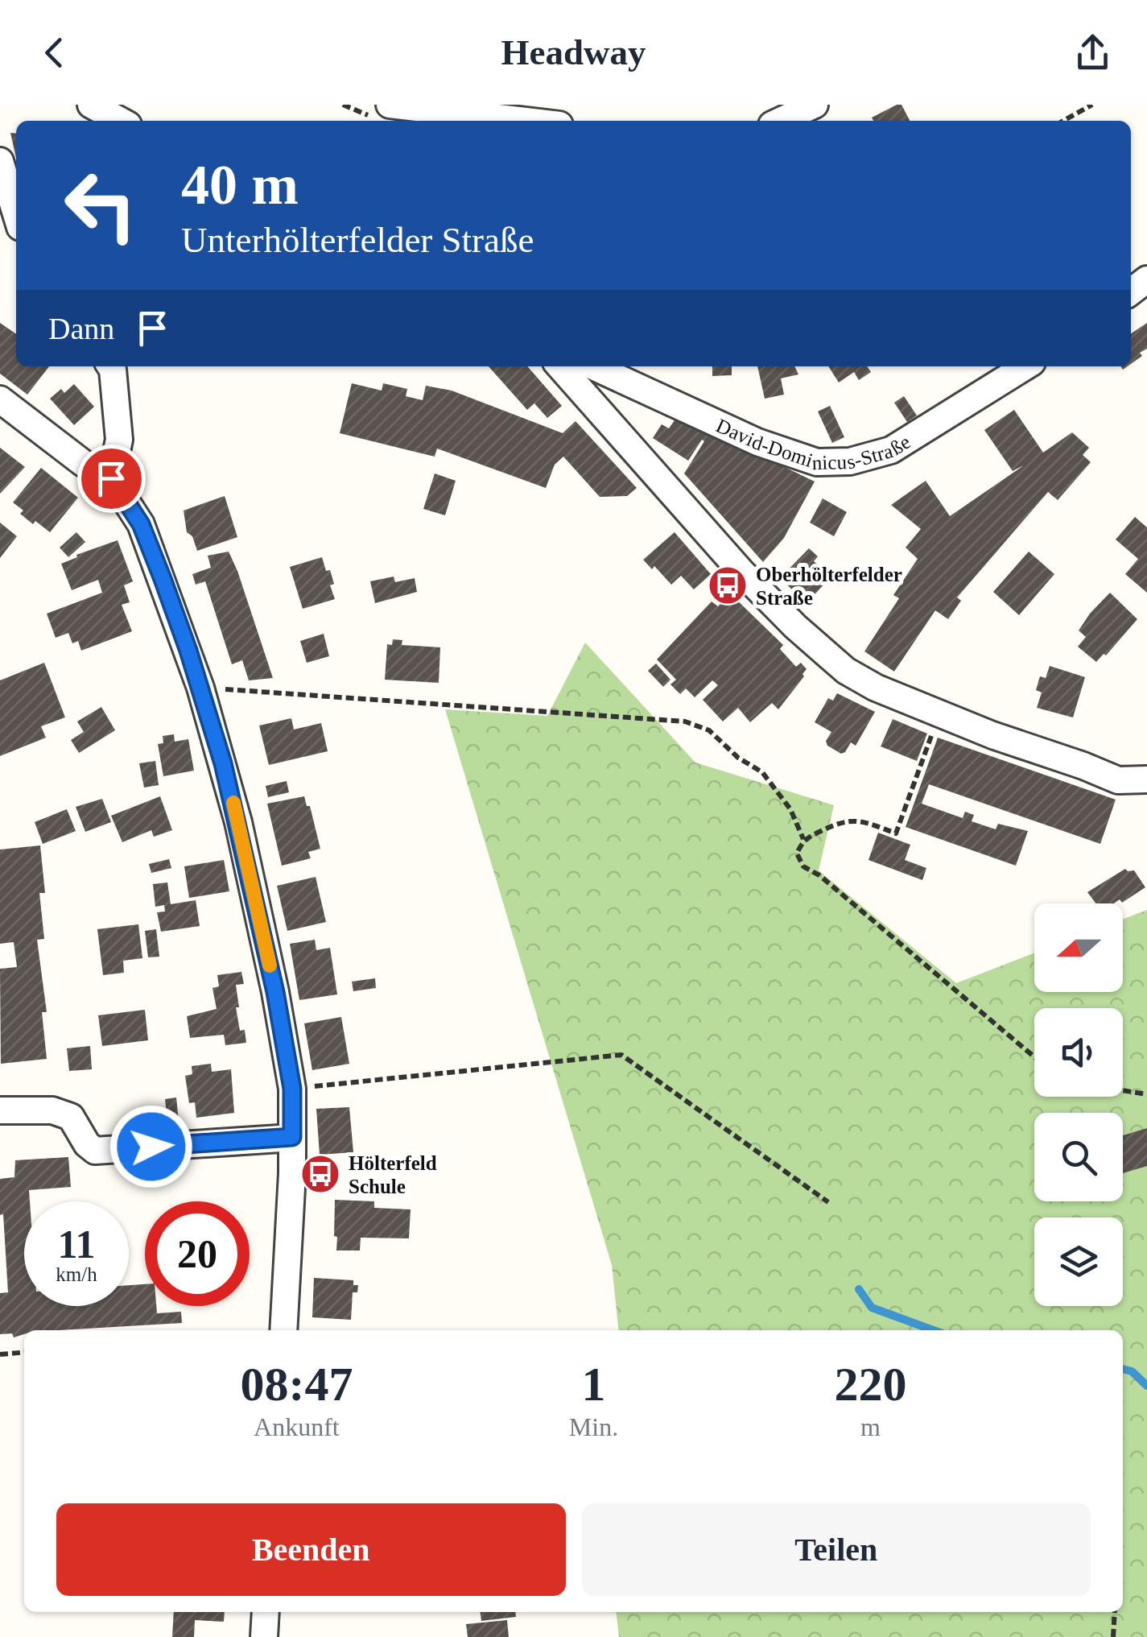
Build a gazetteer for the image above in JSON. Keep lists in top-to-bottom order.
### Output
{
  "streets": {
    "street": ["David-Dominicus-Straße"]
  },
  "places": {
    "bus stop": ["Oberhölterfelder Straße", "Hölterfeld Schule"]
  },
  "north": "left",
  "page": {
    "header": "Headway",
    "turn": ["40 m", "Unterhölterfelder Straße"],
    "then": "Dann",
    "speed": "11 km/h",
    "limit": "20",
    "eta": [
      "08:47",
      "Ankunft",
      "1",
      "Min.",
      "220",
      "m"
    ],
    "buttons": ["Beenden", "Teilen"]
  }
}
